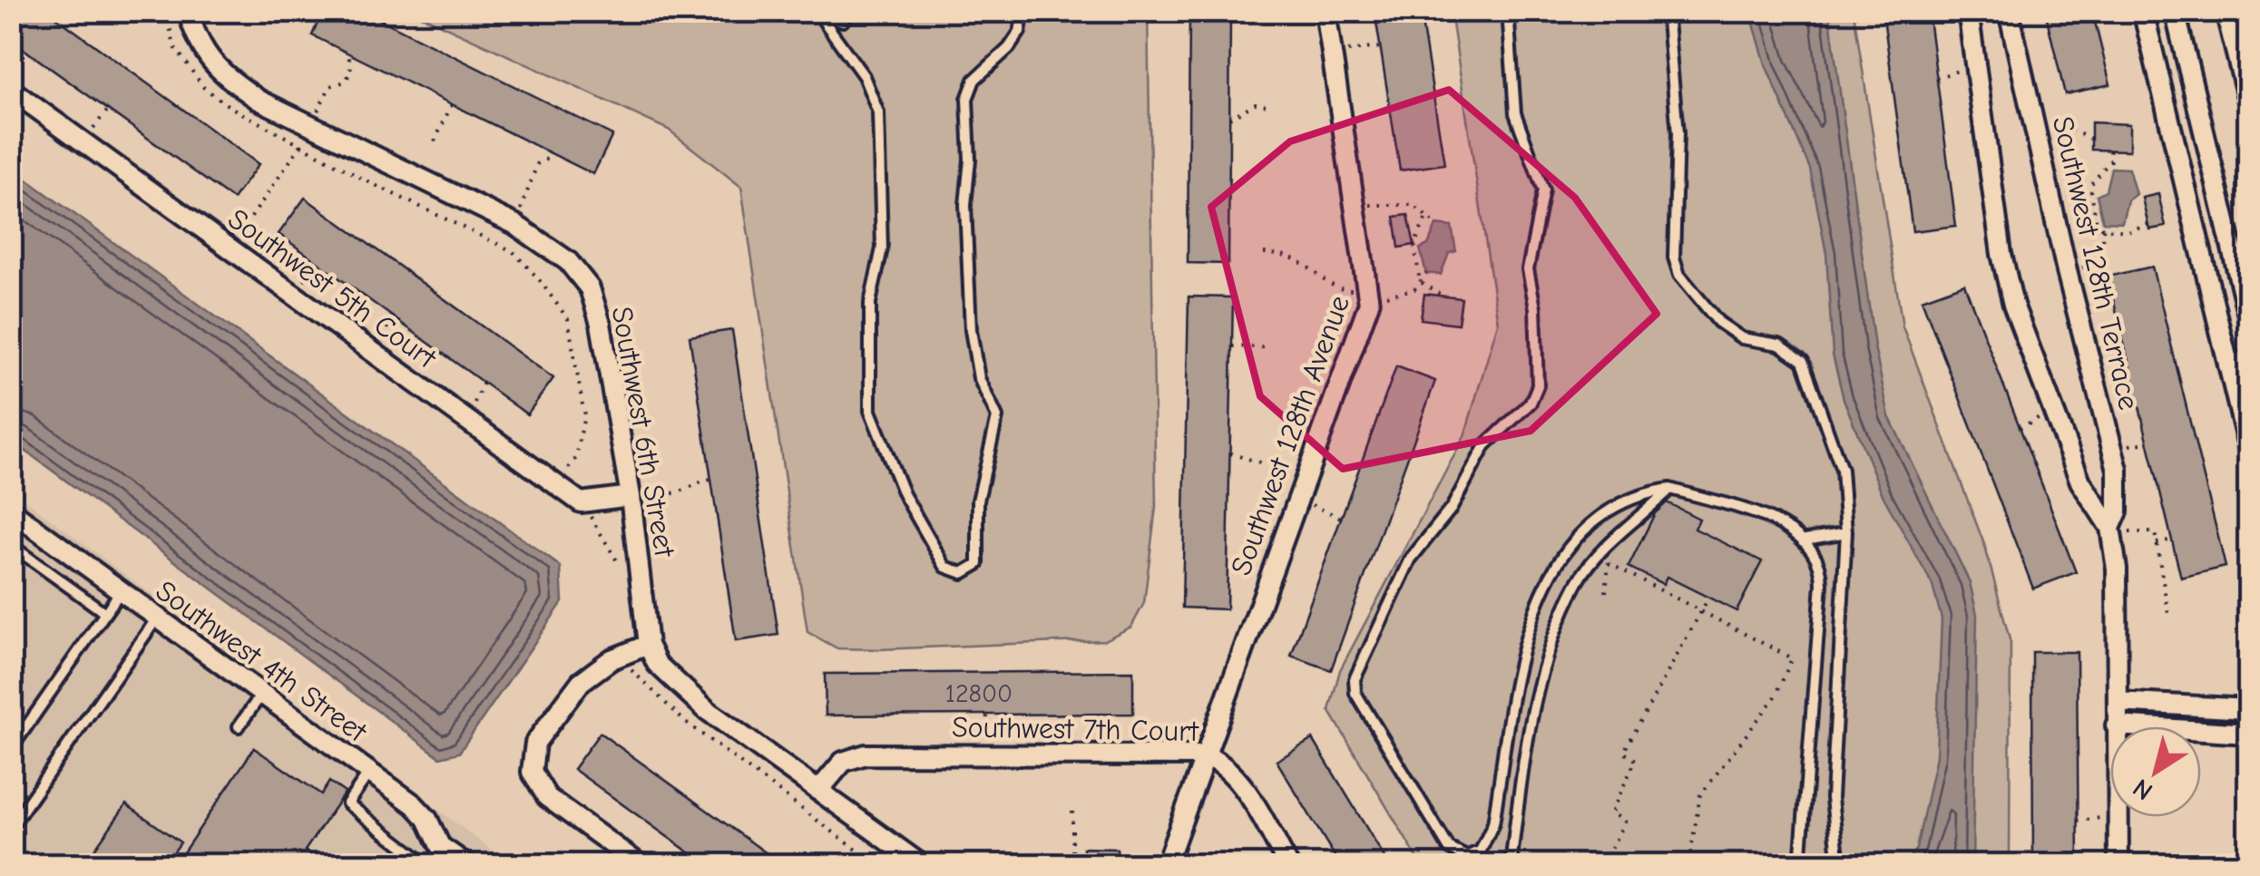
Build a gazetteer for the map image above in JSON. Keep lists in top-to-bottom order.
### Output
{
  "streets": {
    "street": [
      "Southwest 128th Terrace",
      "Southwest 5th Court",
      "Southwest 6th Street",
      "Southwest 128th Avenue",
      "Southwest 4th Street",
      "Southwest 7th Court"
    ]
  },
  "crossings": [
    ["Southwest 5th Court", "Southwest 6th Street"],
    ["Southwest 6th Street", "Southwest 7th Court"],
    ["Southwest 128th Avenue", "Southwest 7th Court"]
  ],
  "house_numbers": ["12800"],
  "north": "bottom left"
}
